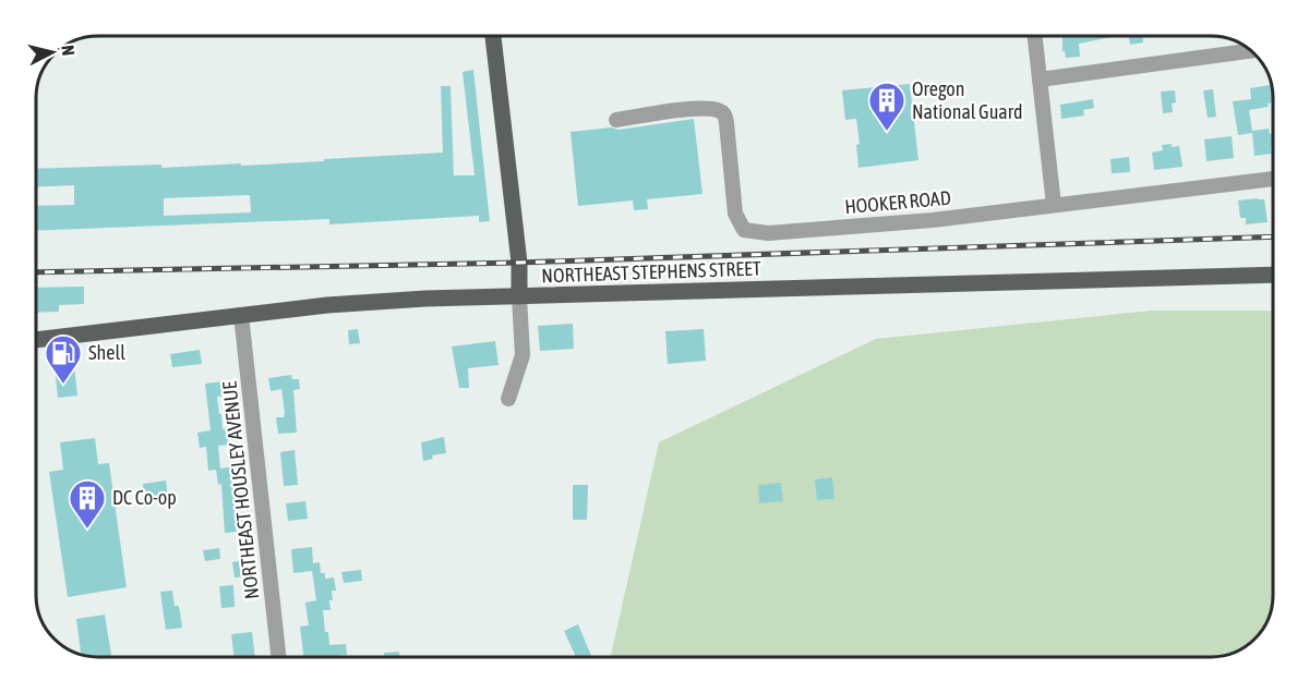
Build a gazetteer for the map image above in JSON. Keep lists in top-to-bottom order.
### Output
{
  "streets": {
    "main road": ["NORTHEAST STEPHENS STREET"],
    "street": ["HOOKER ROAD", "NORTHEAST HOUSLEY AVENUE"]
  },
  "crossings": [
    ["NORTHEAST STEPHENS STREET", "NORTHEAST HOUSLEY AVENUE"]
  ],
  "places": {
    "building": ["Oregon National Guard", "DC Co-op"],
    "fuel station": ["Shell"]
  },
  "north": "right"
}
